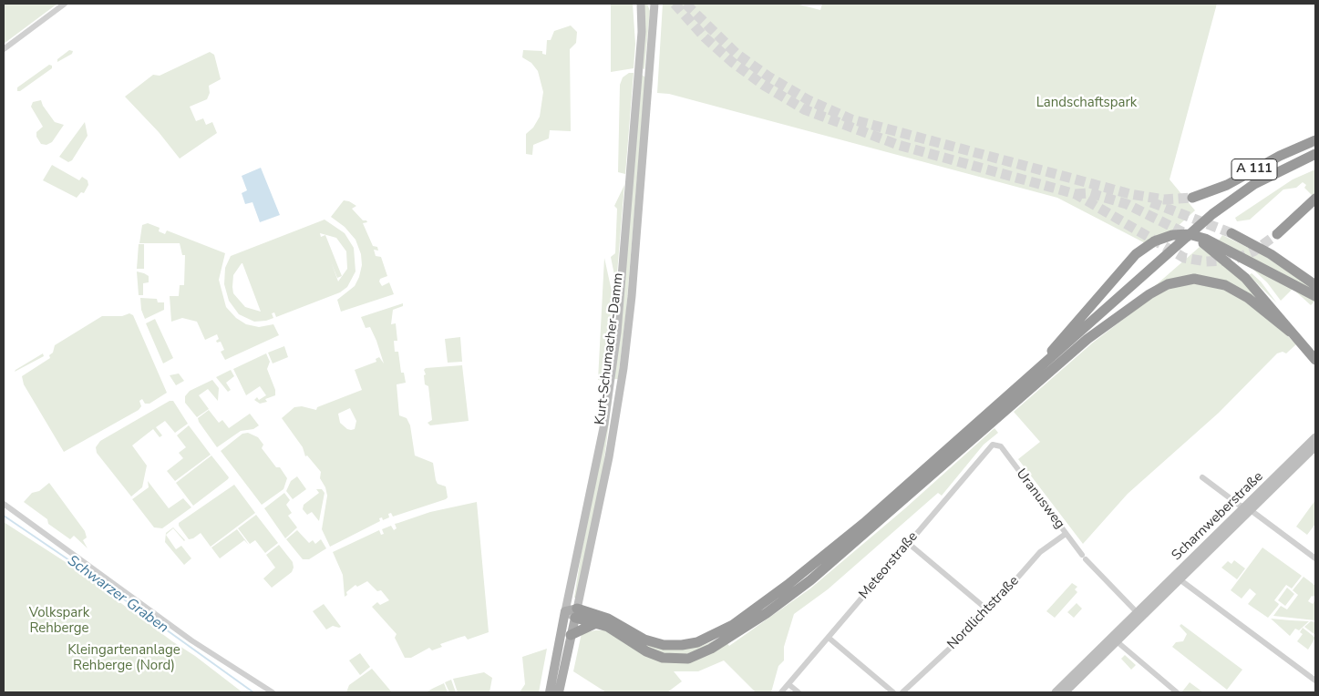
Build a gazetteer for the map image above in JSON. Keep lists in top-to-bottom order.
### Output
{
  "streets": {
    "highway": ["A 111"],
    "main road": ["Kurt-Schumacher-Damm", "Scharnweberstraße"],
    "street": ["Uranusweg", "Meteorstraße", "Nordlichtstraße"]
  },
  "crossings": [
    ["Uranusweg", "Scharnweberstraße"],
    ["Uranusweg", "Meteorstraße"],
    ["Uranusweg", "Nordlichtstraße"]
  ],
  "water": ["Schwarzer Graben"],
  "parks": ["Landschaftspark", "Volkspark Rehberge", "Kleingartenanlage Rehberge (Nord)"]
}
